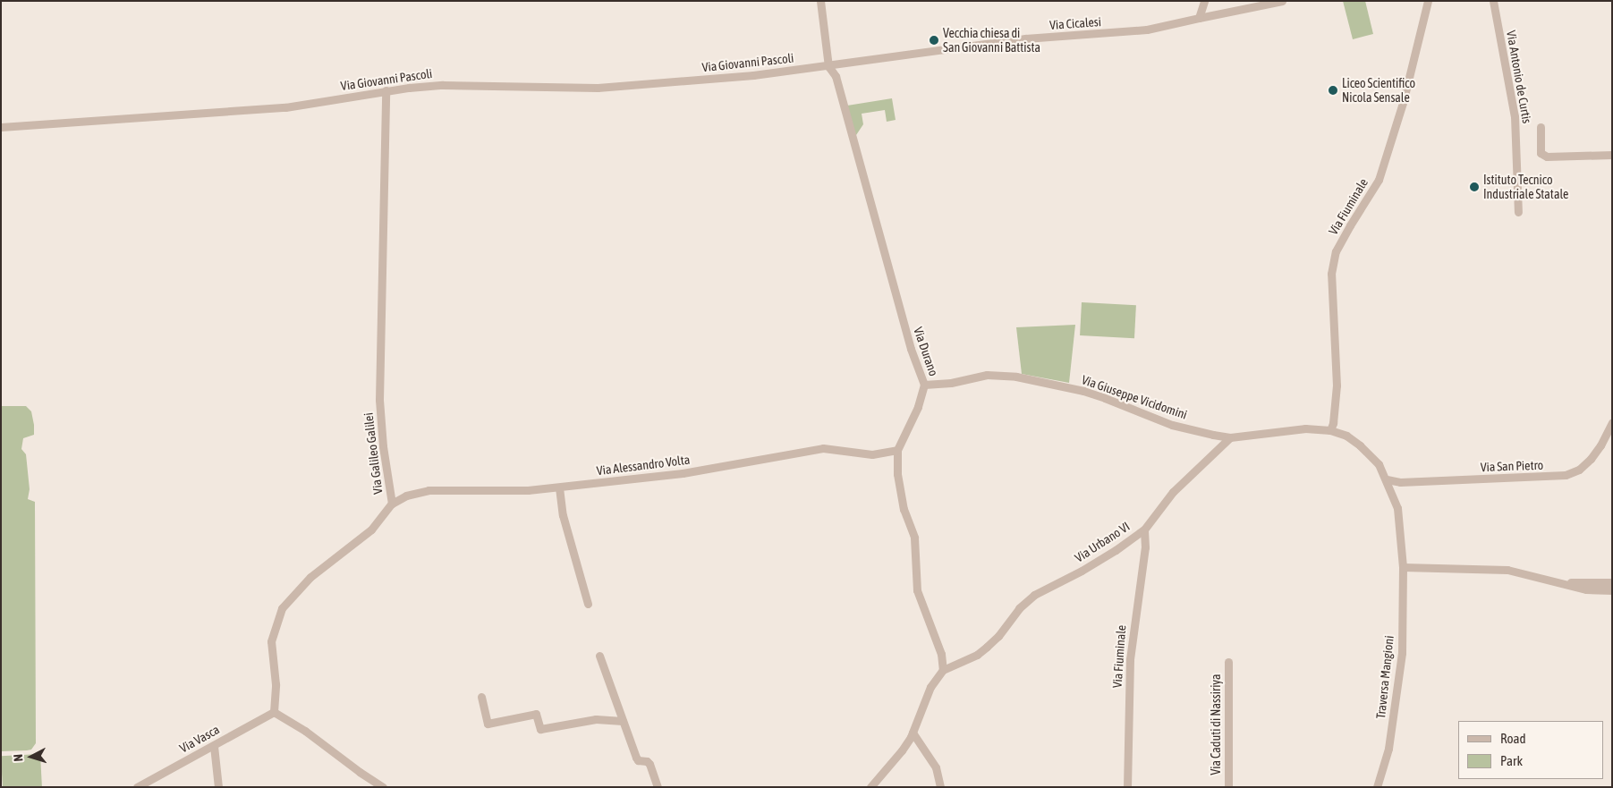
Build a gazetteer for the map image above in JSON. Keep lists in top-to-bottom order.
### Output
{
  "streets": {
    "street": [
      "Via Cicalesi",
      "Via Giovanni Pascoli",
      "Via Antonio de Curtis",
      "Via Fiuminale",
      "Via Durano",
      "Via Giuseppe Vicidomini",
      "Via Galileo Galilei",
      "Via Alessandro Volta",
      "Via San Pietro",
      "Via Urbano VI",
      "Traversa Mangioni",
      "Via Caduti di Nassiriya",
      "Via Vasca"
    ]
  },
  "crossings": [
    ["Via Cicalesi", "Via Giovanni Pascoli"],
    ["Via Cicalesi", "Via Durano"],
    ["Via Giovanni Pascoli", "Via Durano"],
    ["Via Giovanni Pascoli", "Via Galileo Galilei"],
    ["Via Fiuminale", "Via Urbano VI"],
    ["Via Durano", "Via Giuseppe Vicidomini"],
    ["Via Durano", "Via Alessandro Volta"],
    ["Via Durano", "Via Urbano VI"],
    ["Via Giuseppe Vicidomini", "Via Urbano VI"],
    ["Via Galileo Galilei", "Via Alessandro Volta"],
    ["Via Galileo Galilei", "Via Vasca"],
    ["Via San Pietro", "Traversa Mangioni"]
  ],
  "places": ["Vecchia chiesa di San Giovanni Battista", "Liceo Scientifico Nicola Sensale", "Istituto Tecnico Industriale Statale"],
  "legend": ["Road", "Park"],
  "north": "left"
}
